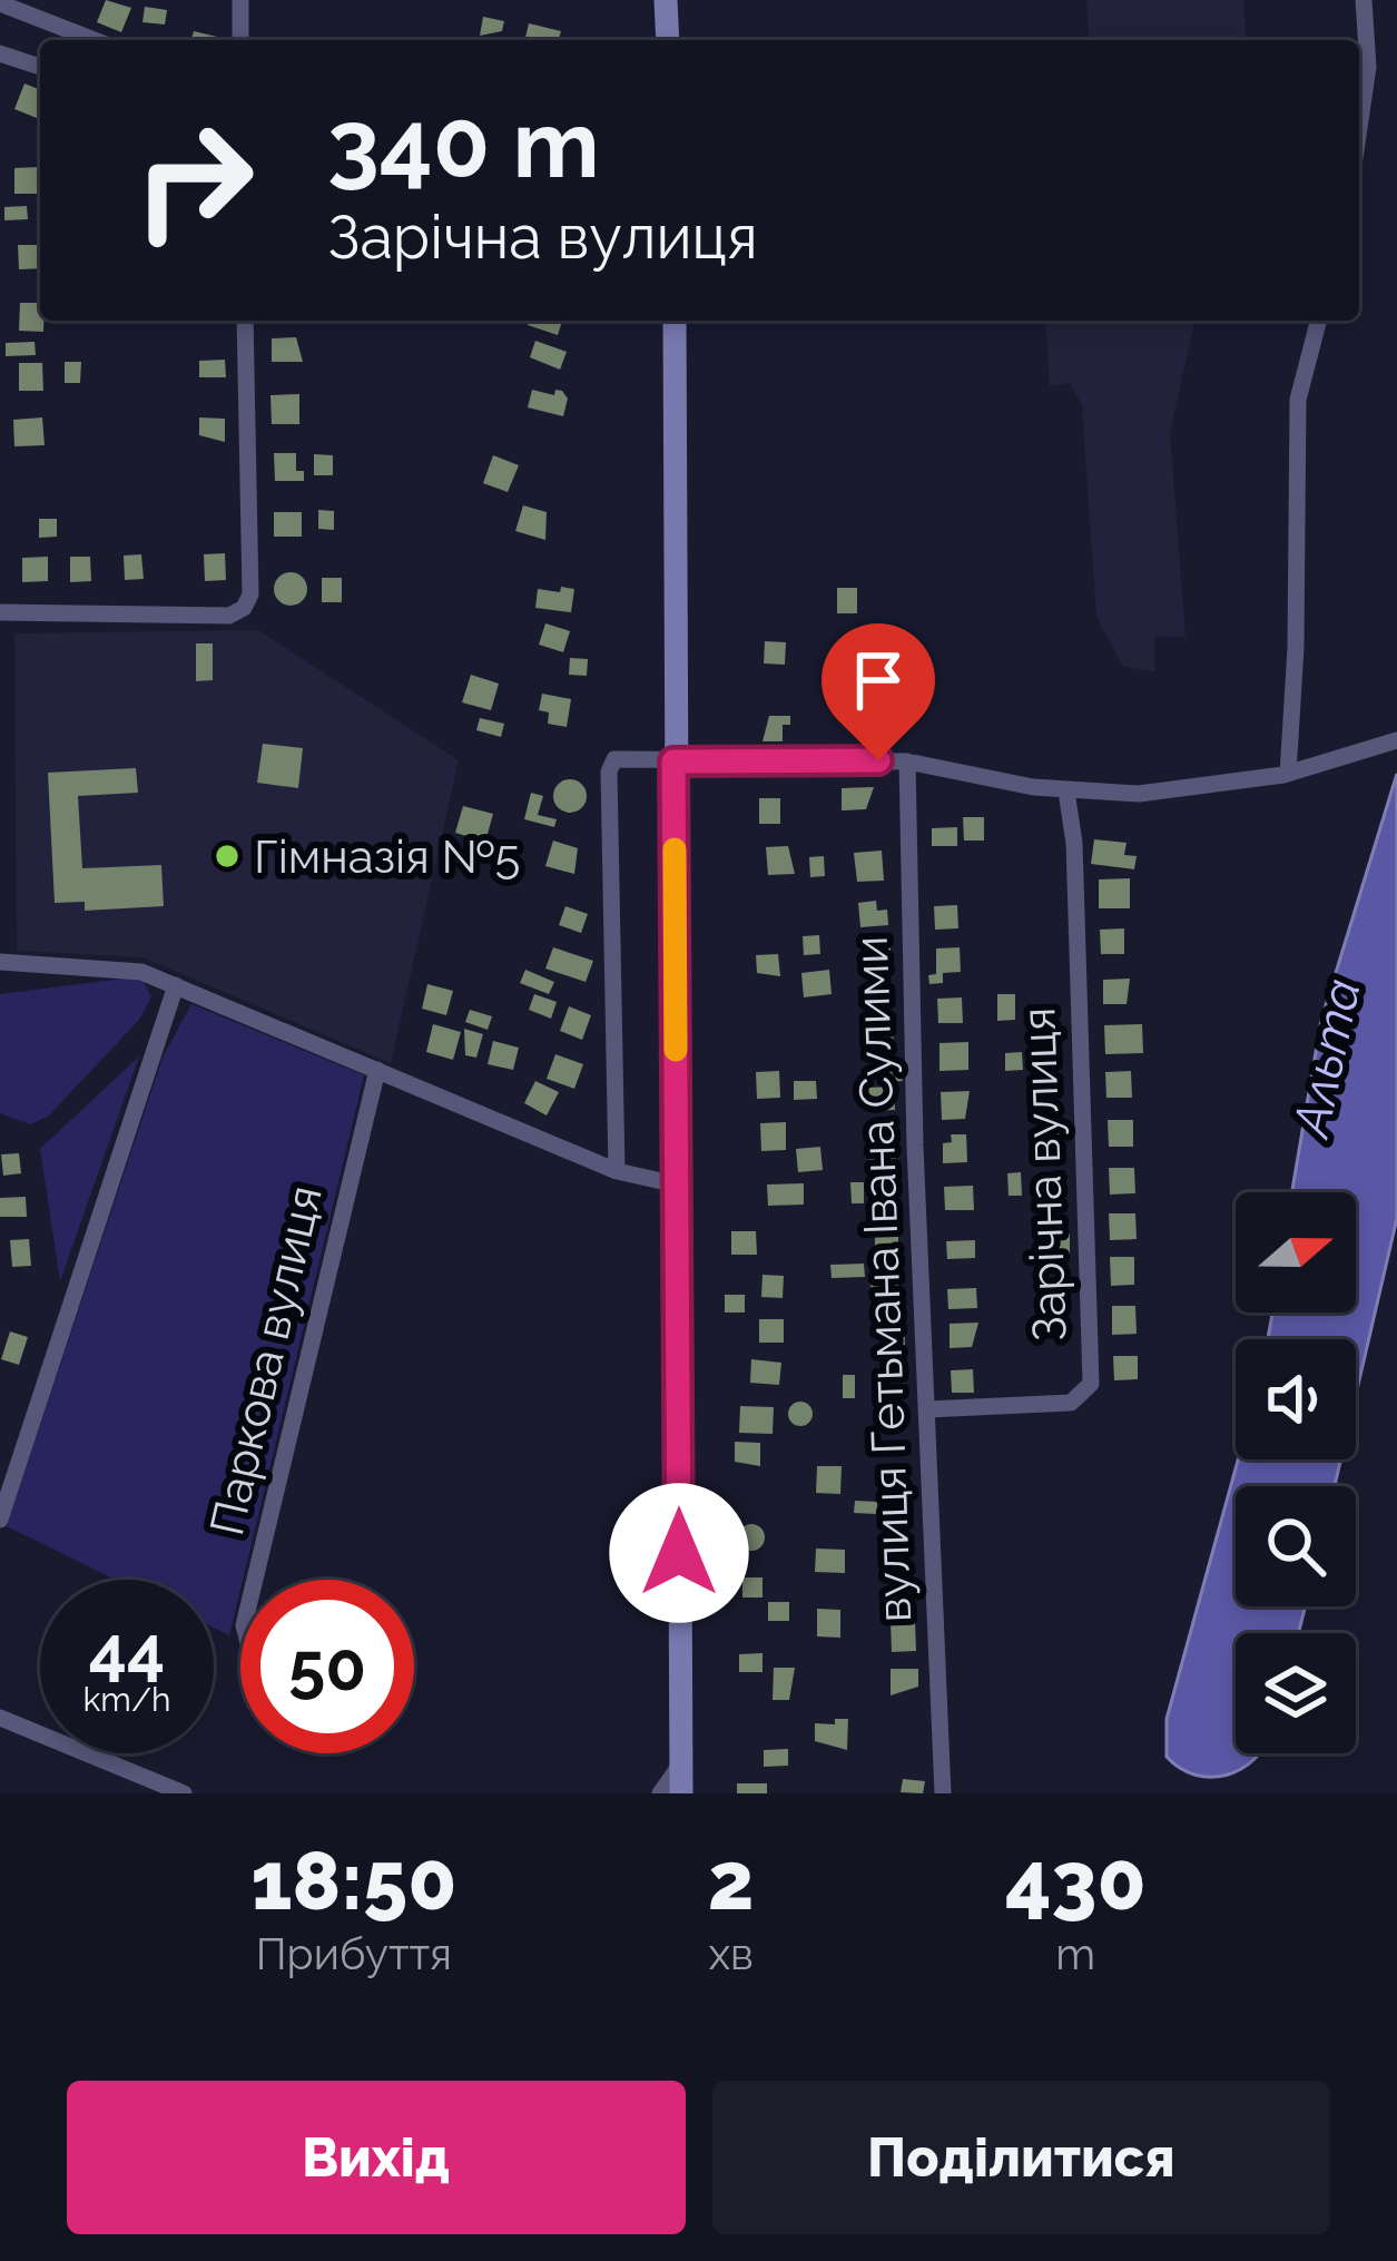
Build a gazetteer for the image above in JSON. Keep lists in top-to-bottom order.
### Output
{
  "streets": {
    "street": ["Зарічна вулиця", "вулиця Гетьмана Івана Сулими", "Паркова вулиця"]
  },
  "crossings": [
    ["Зарічна вулиця", "вулиця Гетьмана Івана Сулими"]
  ],
  "water": ["Альта"],
  "places": ["Гімназія №5"],
  "north": "right",
  "page": {
    "turn": ["340 m", "Зарічна вулиця"],
    "speed": "44 km/h",
    "limit": "50",
    "eta": [
      "18:50",
      "Прибуття",
      "2",
      "хв",
      "430",
      "m"
    ],
    "buttons": ["Вихід", "Поділитися"]
  }
}
